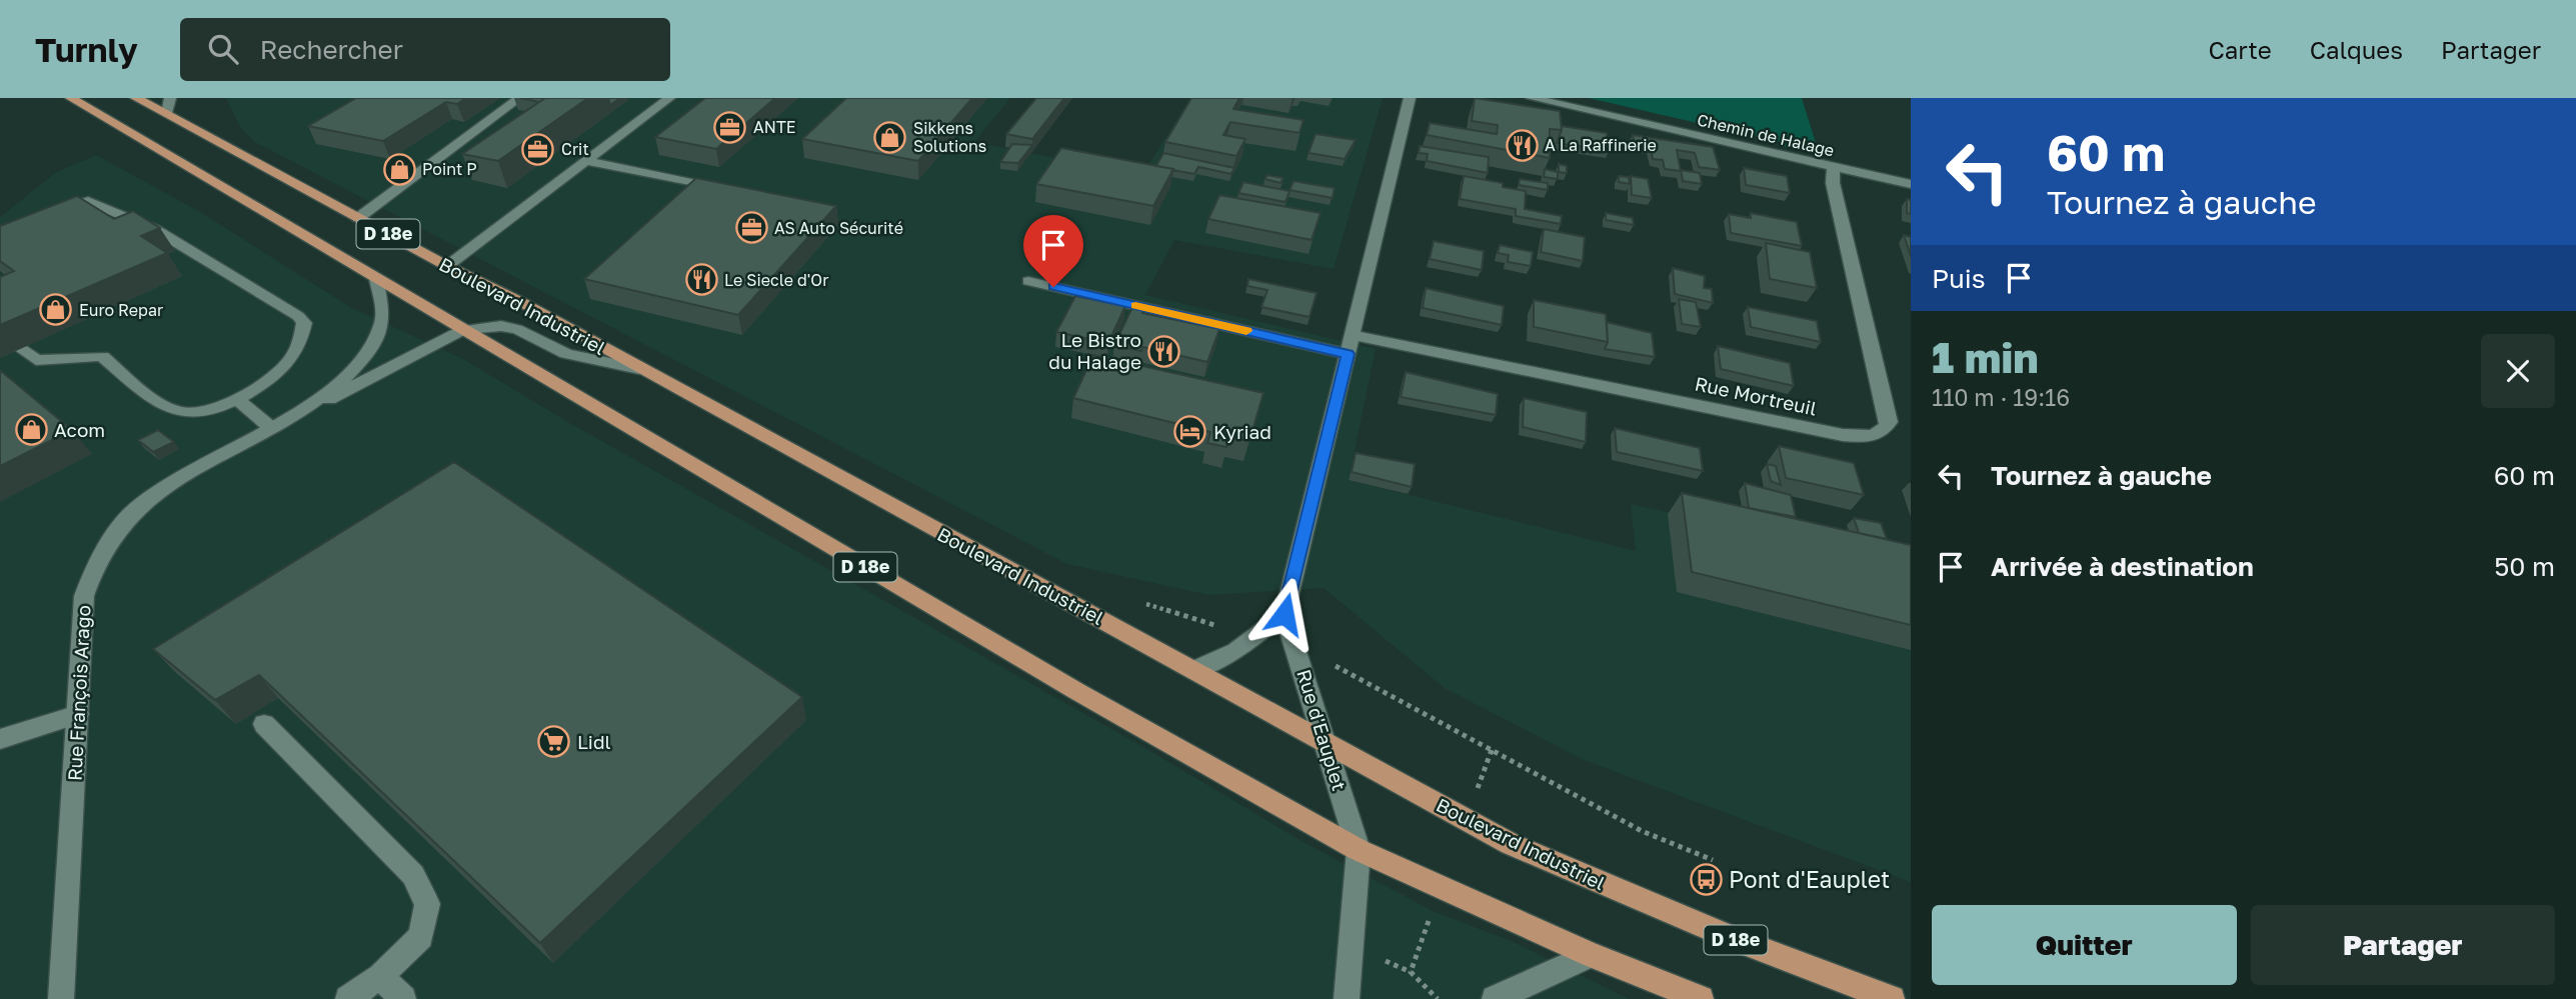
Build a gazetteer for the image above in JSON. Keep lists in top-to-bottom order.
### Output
{
  "streets": {
    "main road": ["D 18e", "Boulevard Industriel"],
    "street": [
      "Chemin de Halage",
      "Rue Mortreuil",
      "Rue François Arago",
      "Rue d'Eauplet"
    ]
  },
  "crossings": [
    ["Chemin de Halage", "Rue Mortreuil"],
    ["D 18e", "Rue François Arago"],
    ["D 18e", "Rue d'Eauplet"],
    ["Boulevard Industriel", "Rue d'Eauplet"]
  ],
  "places": {
    "office": ["ANTE", "Crit", "AS Auto Sécurité"],
    "shop": [
      "Sikkens Solutions",
      "Point P",
      "Euro Repar",
      "Acom"
    ],
    "restaurant": ["A La Raffinerie", "Le Siecle d'Or", "Le Bistro du Halage"],
    "hotel": ["Kyriad"],
    "supermarket": ["Lidl"],
    "bus stop": ["Pont d'Eauplet"]
  },
  "page": {
    "header": "Turnly",
    "search": "Rechercher",
    "nav": ["Carte", "Calques", "Partager"],
    "turn": ["60 m", "Tournez à gauche"],
    "then": "Puis",
    "heading": ["1 min", "110 m · 19:16"],
    "list": [
      {
        "name": "Tournez à gauche",
        "value": "60 m"
      },
      {
        "name": "Arrivée à destination",
        "value": "50 m"
      }
    ],
    "buttons": ["Quitter", "Partager"]
  }
}
